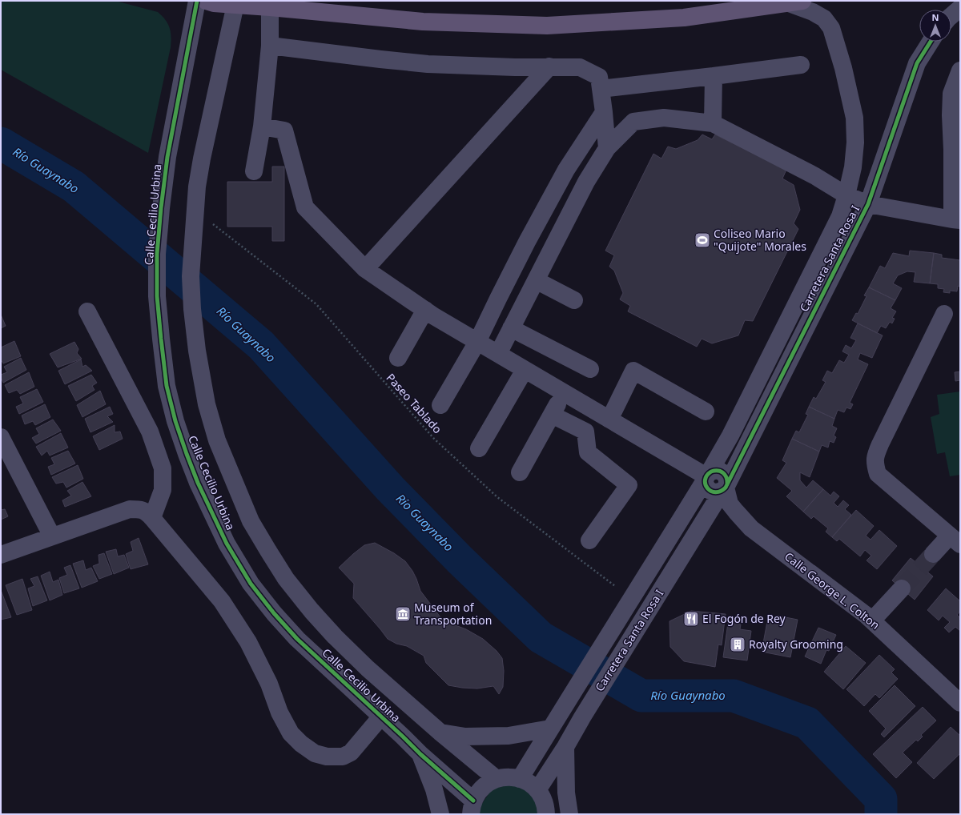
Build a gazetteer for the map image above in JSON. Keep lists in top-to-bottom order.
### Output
{
  "streets": {
    "street": ["Calle Cecilio Urbina", "Carretera Santa Rosa I", "Calle George L. Colton"],
    "path": ["Paseo Tablado"]
  },
  "crossings": [
    ["Carretera Santa Rosa I", "Calle George L. Colton"]
  ],
  "water": ["Río Guaynabo"],
  "places": {
    "sports": ["Coliseo Mario \"Quijote\" Morales"],
    "museum": ["Museum of Transportation"],
    "restaurant": ["El Fogón de Rey"],
    "building": ["Royalty Grooming"]
  },
  "north": "top"
}
